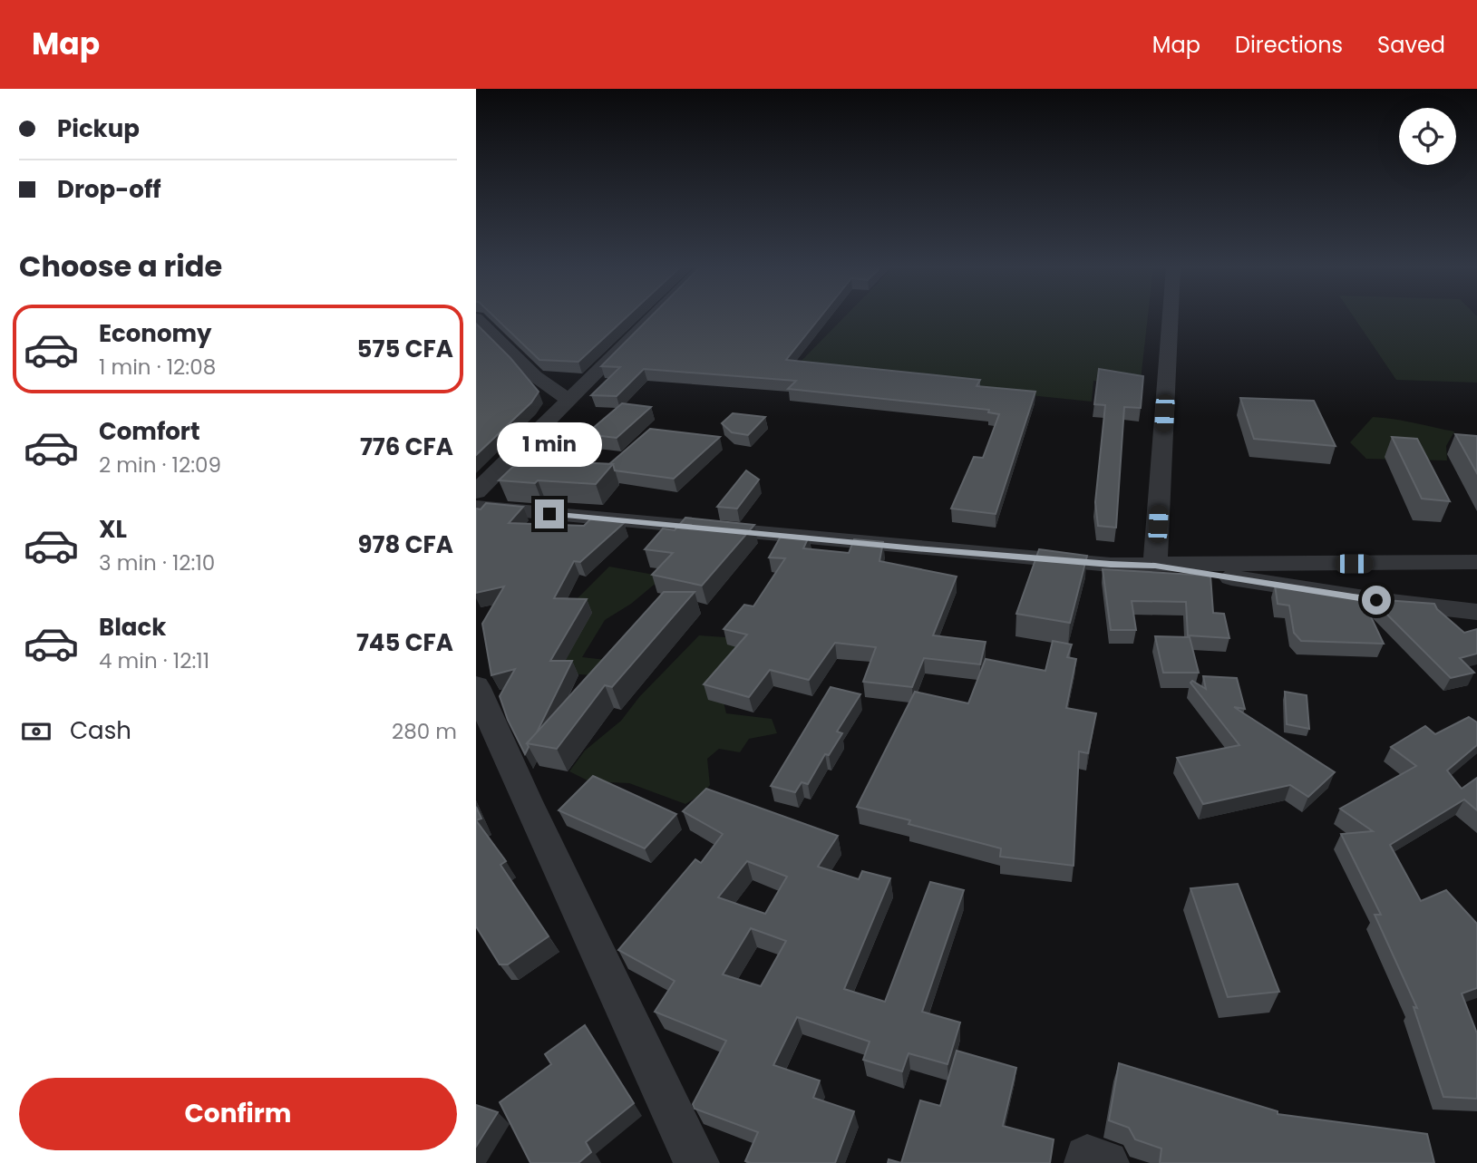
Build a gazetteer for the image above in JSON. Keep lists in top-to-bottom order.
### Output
{
  "page": {
    "header": "Map",
    "nav": ["Map", "Directions", "Saved"],
    "banner": ["Pickup", "Drop-off"],
    "heading": "Choose a ride",
    "list": [
      {
        "name": "Economy",
        "note": "1 min · 12:08",
        "value": "575 CFA"
      },
      {
        "name": "Comfort",
        "note": "2 min · 12:09",
        "value": "776 CFA"
      },
      {
        "name": "XL",
        "note": "3 min · 12:10",
        "value": "978 CFA"
      },
      {
        "name": "Black",
        "note": "4 min · 12:11",
        "value": "745 CFA"
      }
    ],
    "bubble": "1 min",
    "pay": ["Cash", "280 m"],
    "buttons": "Confirm"
  }
}
